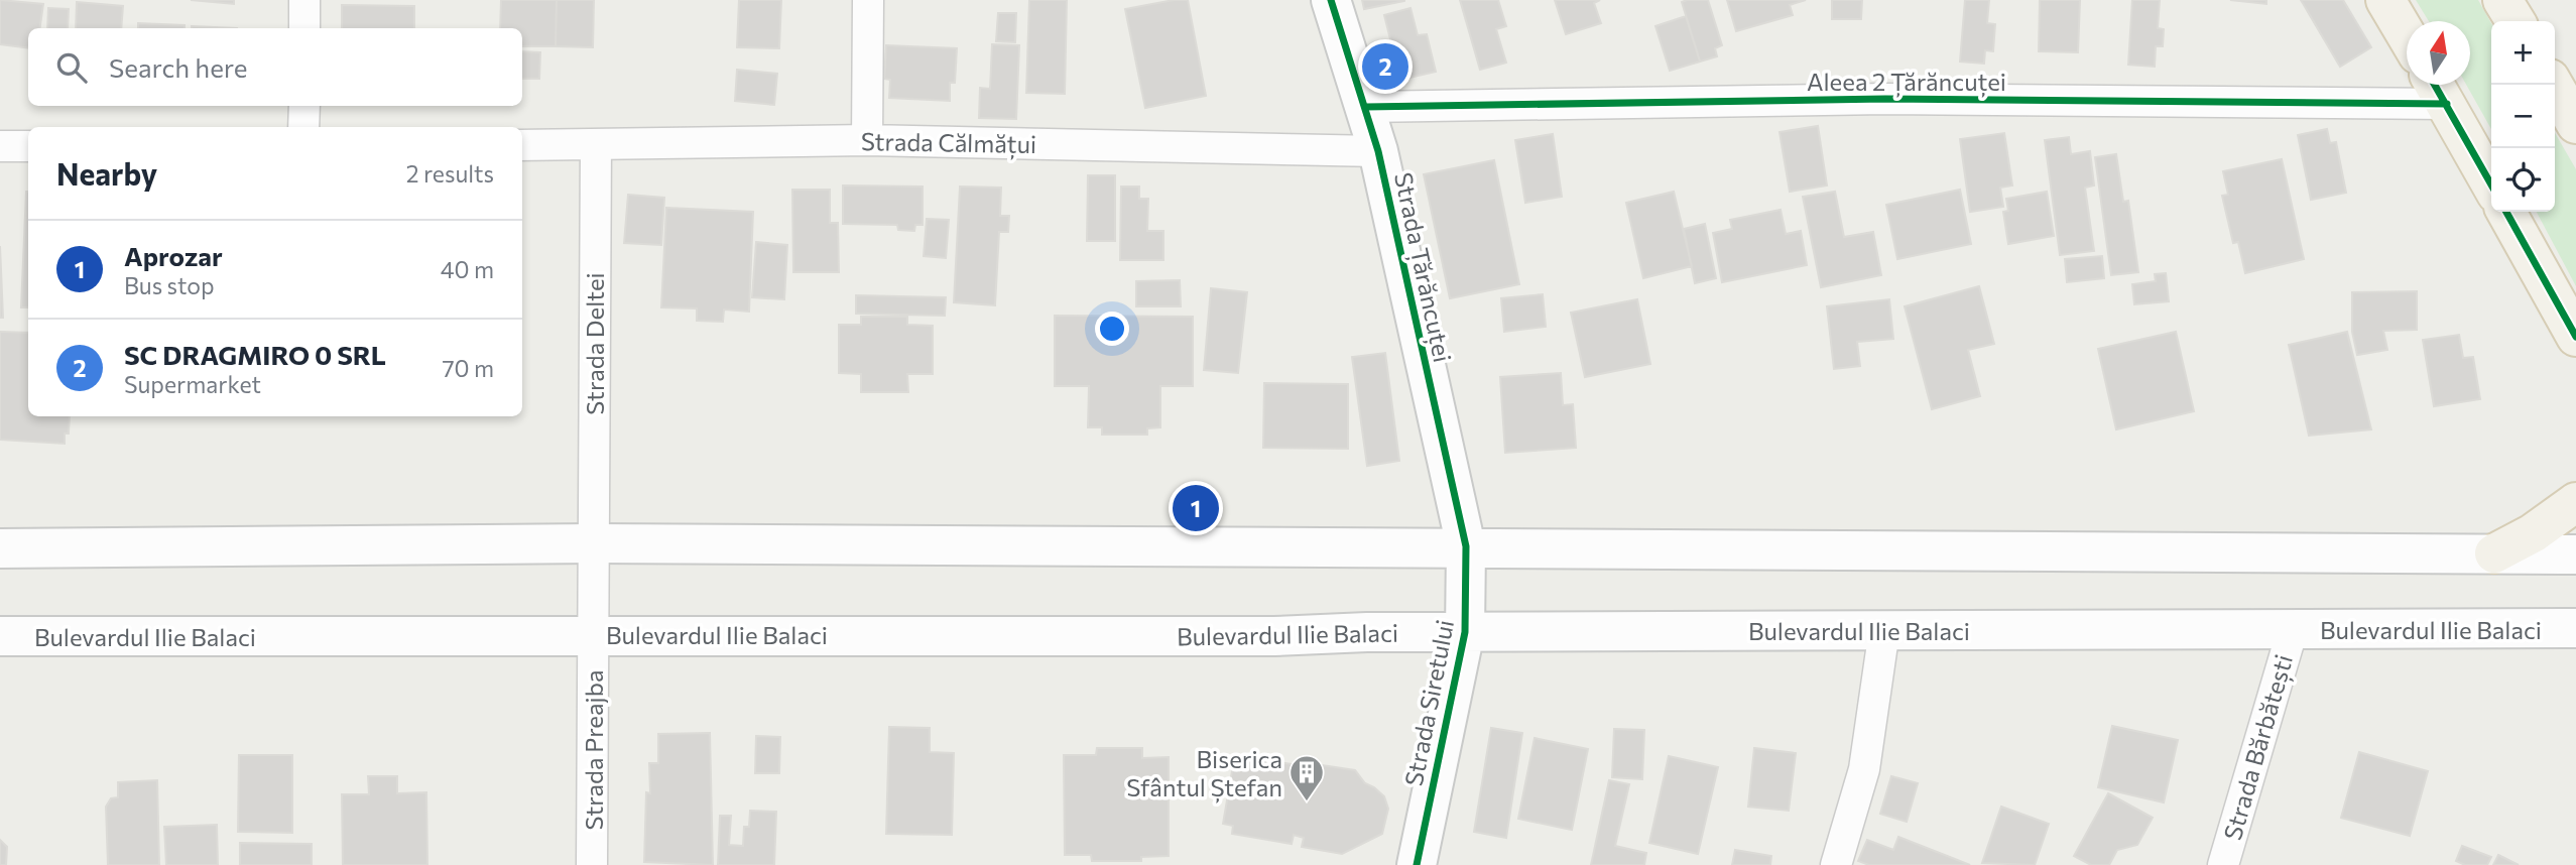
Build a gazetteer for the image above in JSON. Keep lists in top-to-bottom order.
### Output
{
  "streets": {
    "main road": ["Strada Țărăncuței", "Bulevardul Ilie Balaci", "Strada Siretului"],
    "street": [
      "Aleea 2 Țărăncuței",
      "Strada Călmățui",
      "Strada Deltei",
      "Strada Bărbătești",
      "Strada Preajba"
    ]
  },
  "crossings": [
    ["Aleea 2 Țărăncuței", "Strada Țărăncuței"],
    ["Strada Călmățui", "Strada Țărăncuței"],
    ["Strada Călmățui", "Strada Deltei"],
    ["Strada Țărăncuței", "Strada Siretului"],
    ["Strada Deltei", "Bulevardul Ilie Balaci"],
    ["Strada Deltei", "Strada Preajba"],
    ["Bulevardul Ilie Balaci", "Strada Siretului"],
    ["Bulevardul Ilie Balaci", "Strada Bărbătești"],
    ["Bulevardul Ilie Balaci", "Strada Preajba"]
  ],
  "places": {
    "building": ["Biserica Sfântul Ștefan"]
  },
  "north": "top",
  "page": {
    "map_buttons": ["+", "−"],
    "search": "Search here",
    "pins": ["2", "1"],
    "heading": ["Nearby", "2 results"],
    "list": [
      {
        "mark": "1",
        "name": "Aprozar",
        "note": "Bus stop",
        "value": "40 m"
      },
      {
        "mark": "2",
        "name": "SC DRAGMIRO 0 SRL",
        "note": "Supermarket",
        "value": "70 m"
      }
    ]
  }
}
